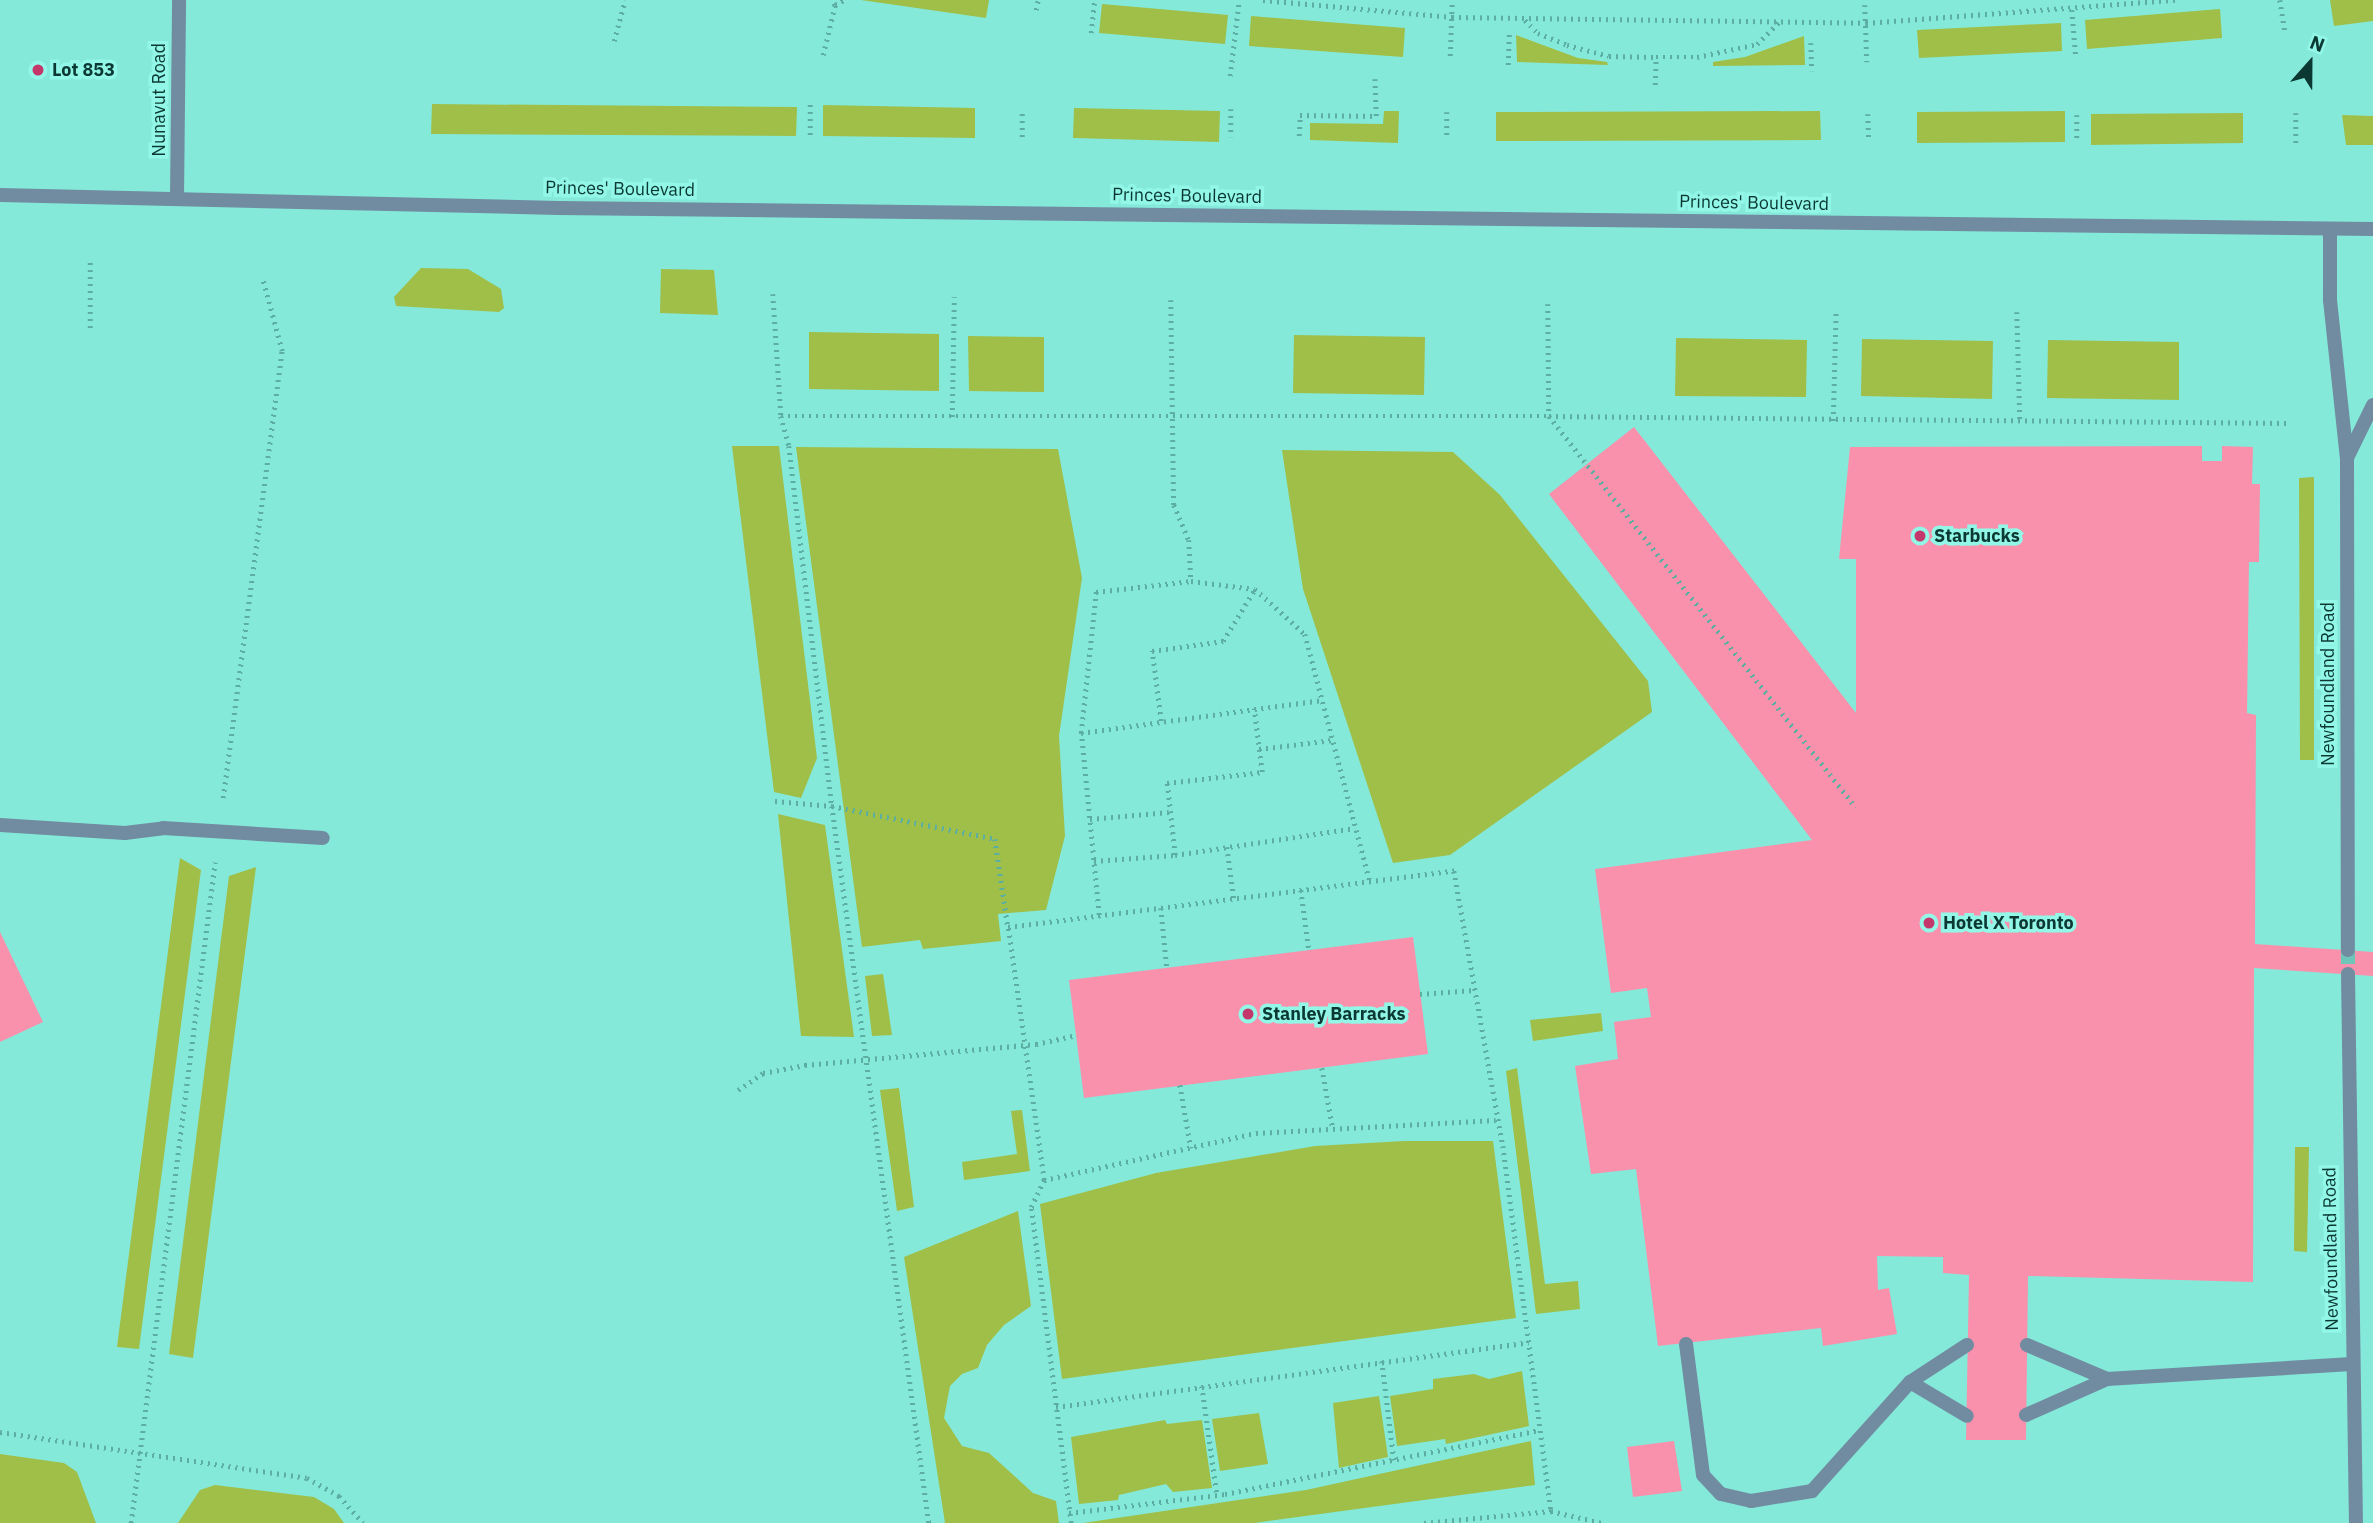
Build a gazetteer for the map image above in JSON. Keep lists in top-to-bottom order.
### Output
{
  "streets": {
    "street": ["Nunavut Road", "Princes' Boulevard", "Newfoundland Road"]
  },
  "crossings": [
    ["Nunavut Road", "Princes' Boulevard"],
    ["Princes' Boulevard", "Newfoundland Road"]
  ],
  "places": [
    "Lot 853",
    "Starbucks",
    "Hotel X Toronto",
    "Stanley Barracks"
  ],
  "north": "top"
}
